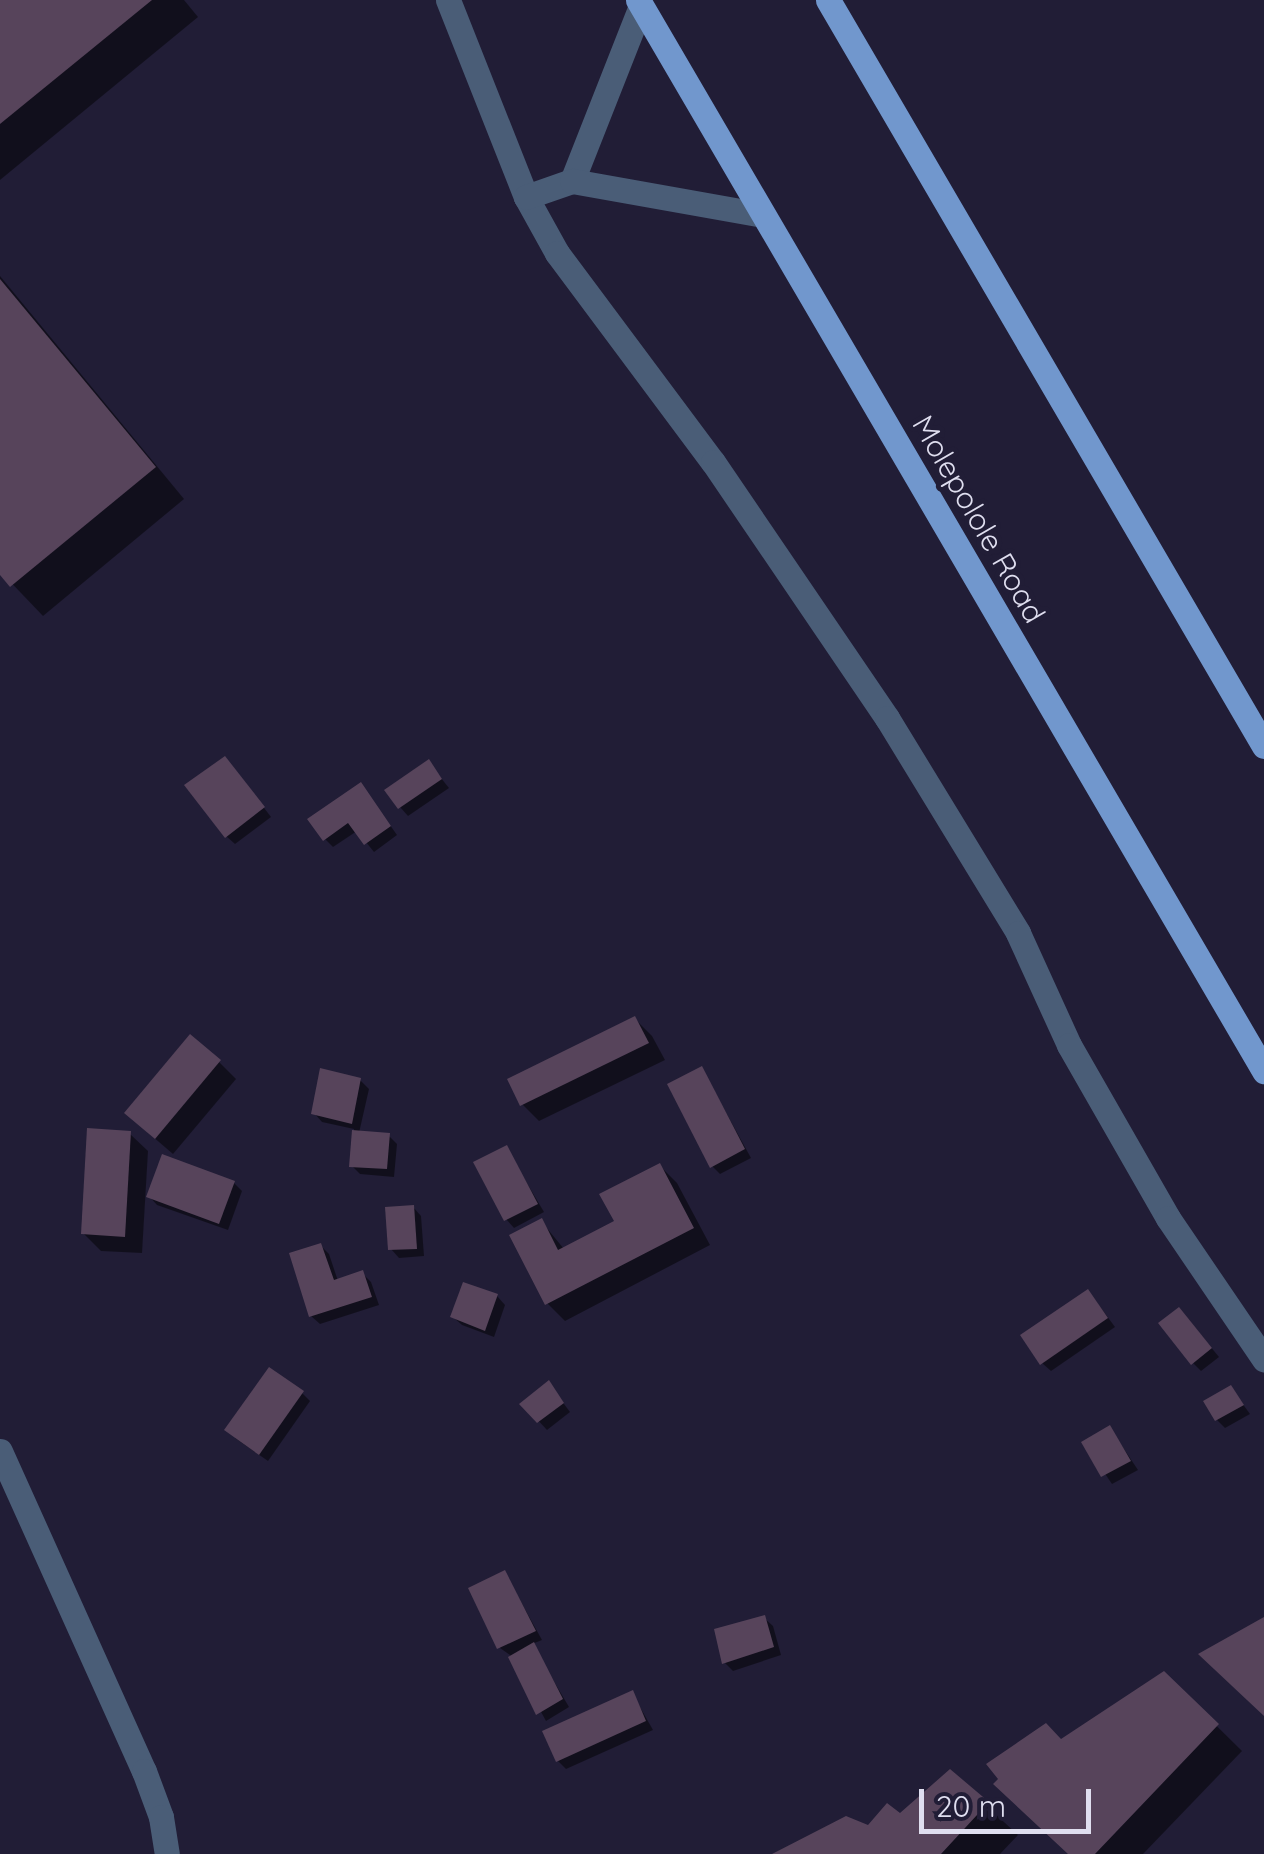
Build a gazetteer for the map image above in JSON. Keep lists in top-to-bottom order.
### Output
{
  "streets": {
    "main road": ["Molepolole Road"]
  },
  "scale_bar": "20 m"
}
